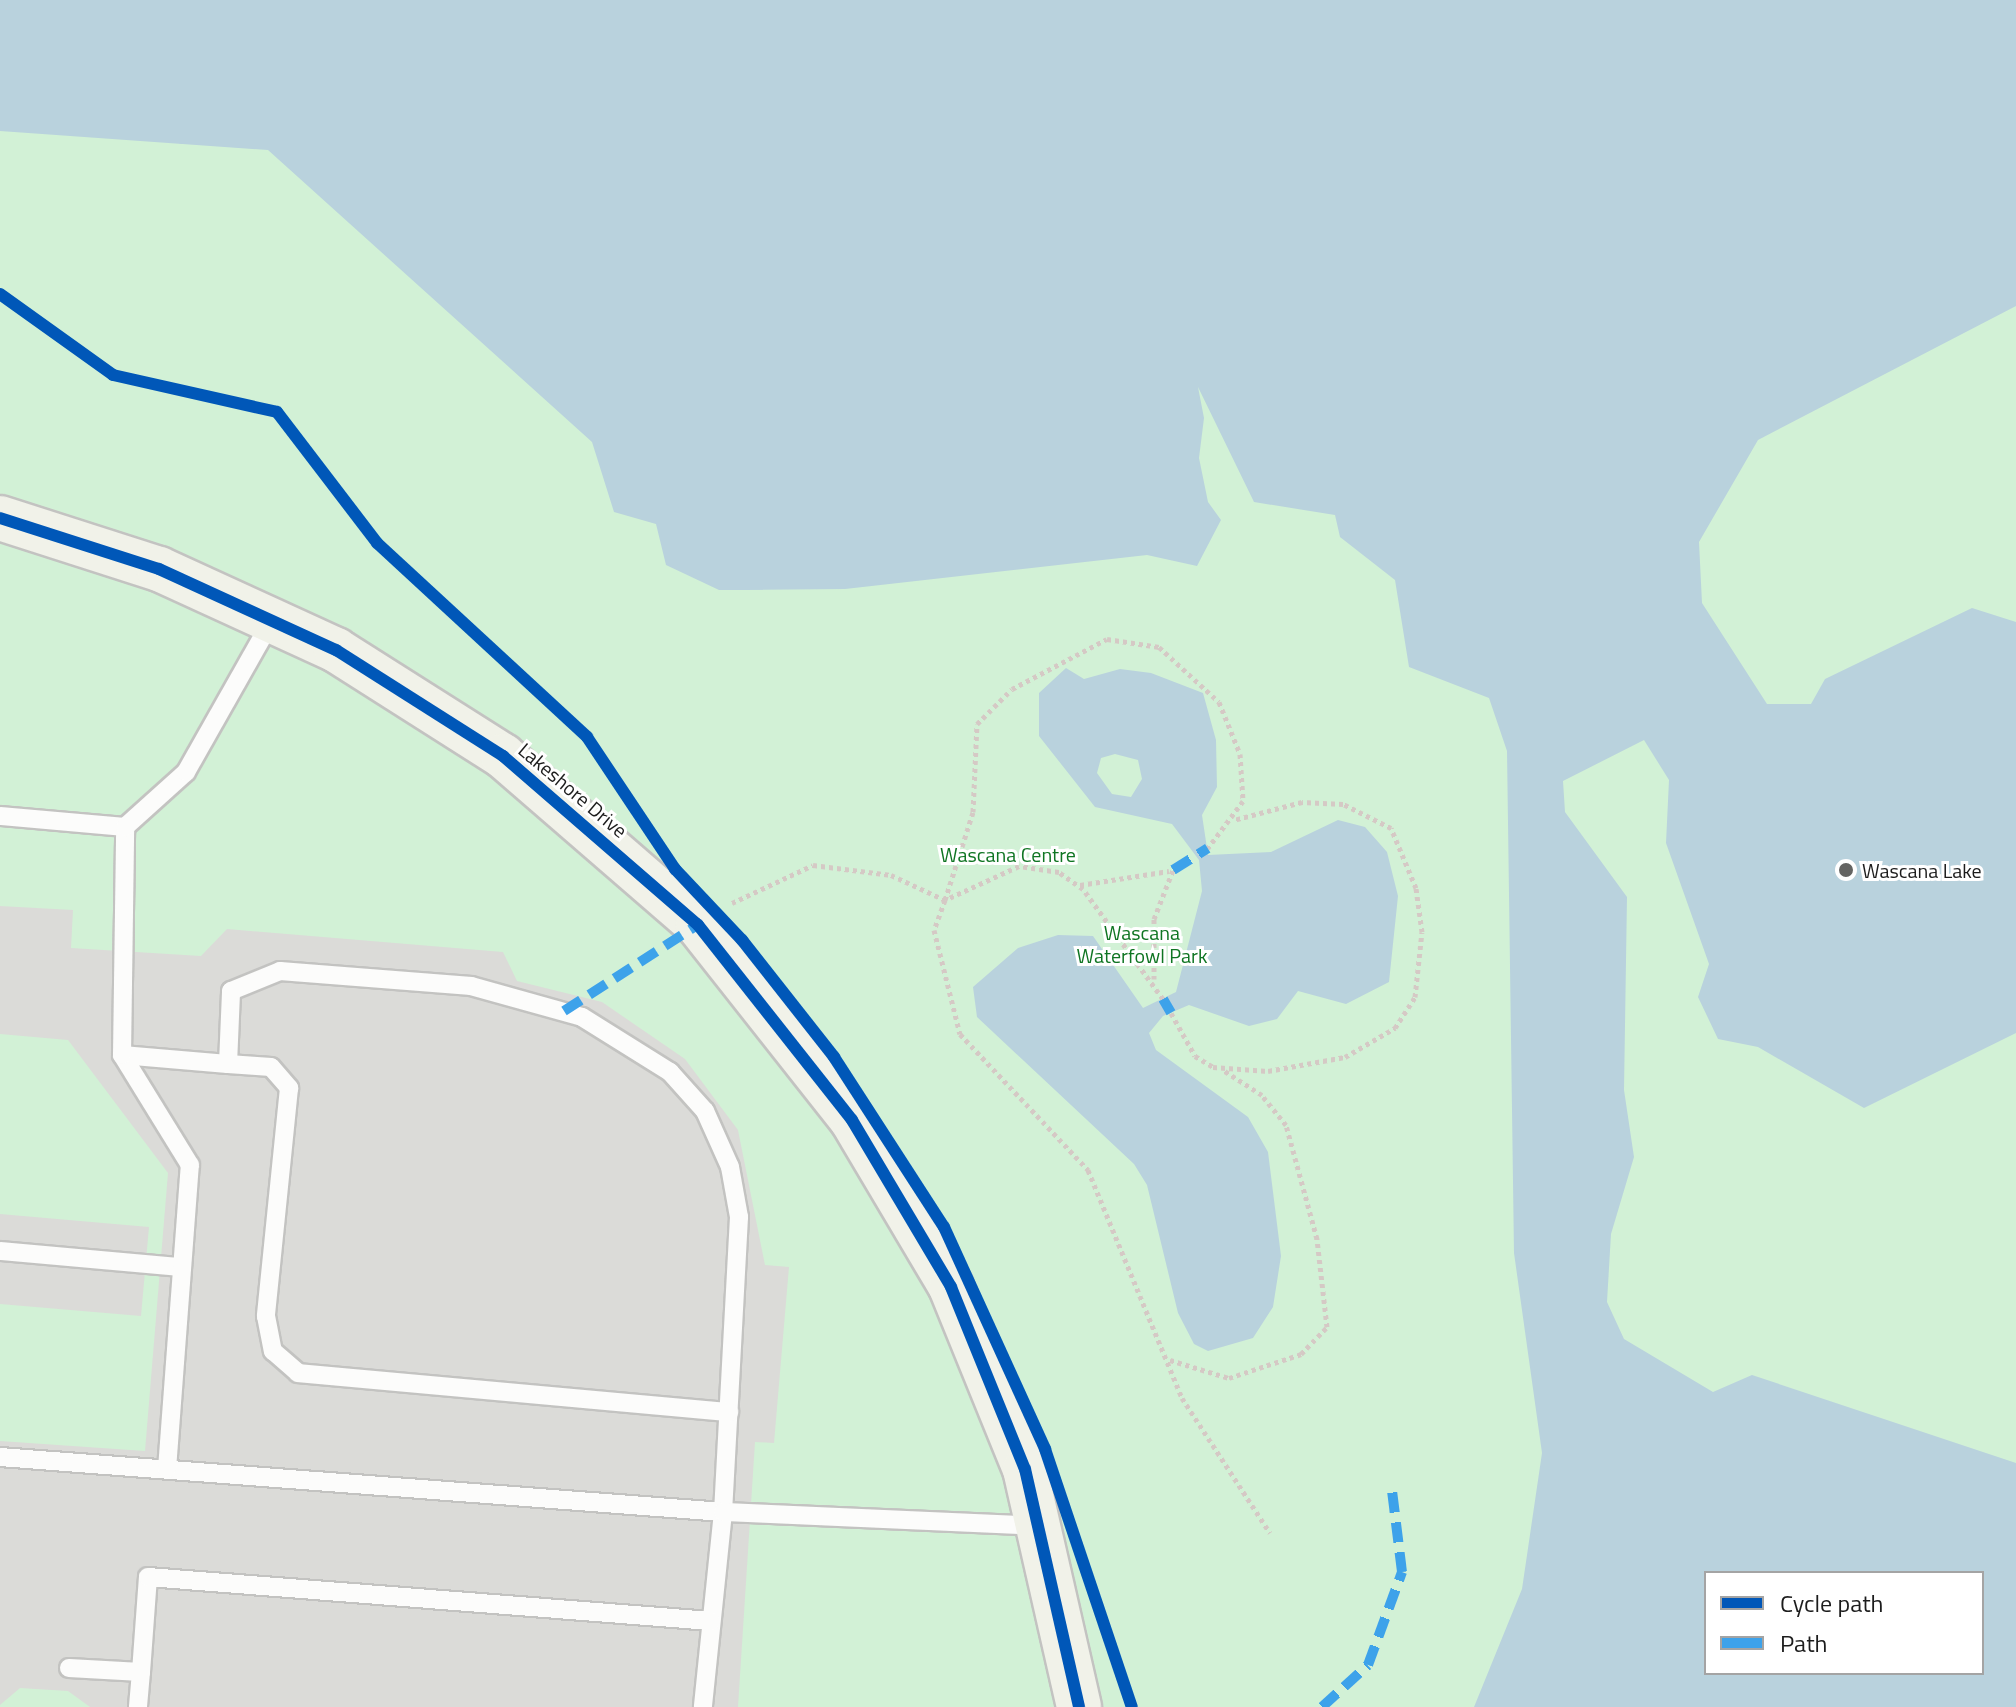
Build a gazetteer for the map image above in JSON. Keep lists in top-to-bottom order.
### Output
{
  "streets": {
    "street": ["Lakeshore Drive"]
  },
  "parks": ["Wascana Centre", "Wascana Waterfowl Park"],
  "places": ["Wascana Lake"],
  "legend": ["Cycle path", "Path"]
}
